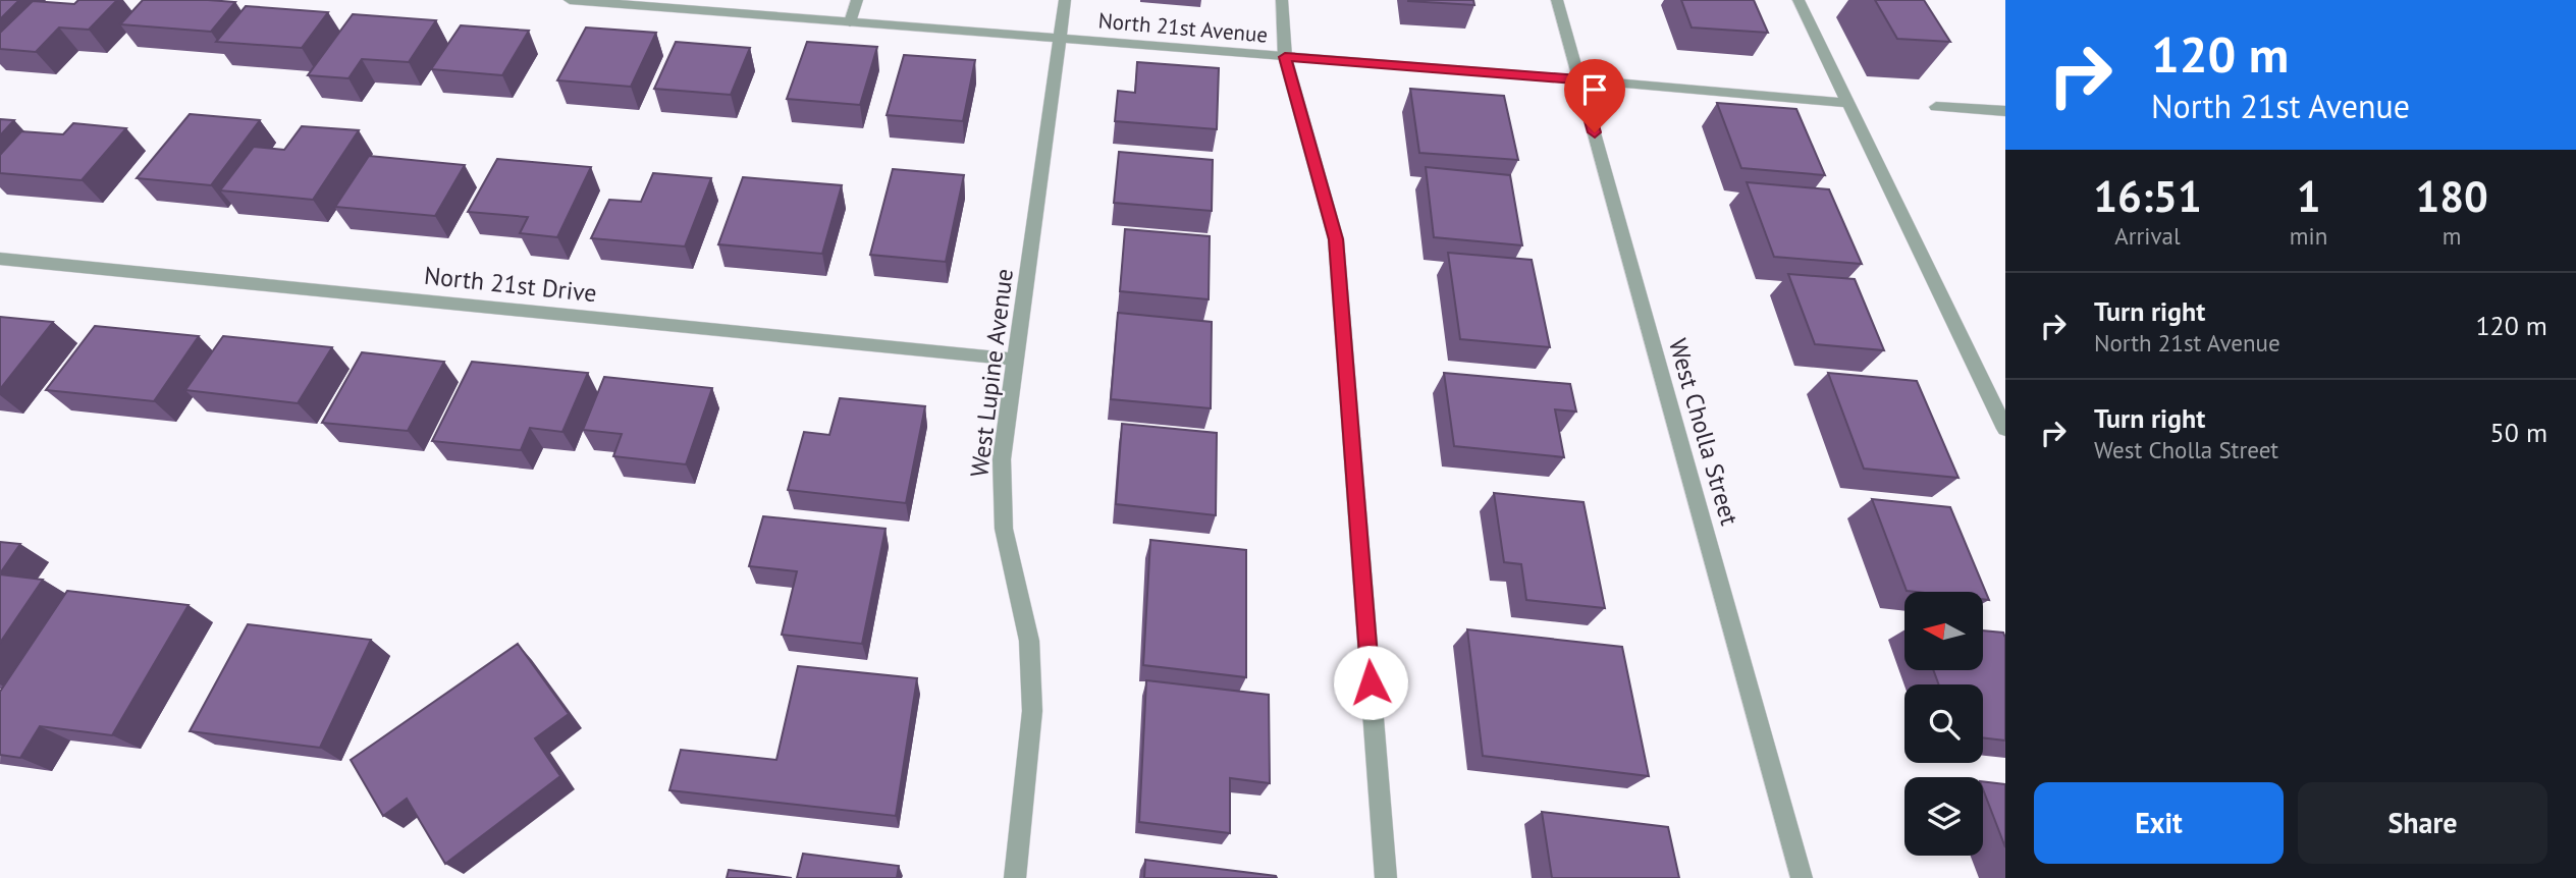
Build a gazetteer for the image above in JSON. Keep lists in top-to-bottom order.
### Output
{
  "streets": {
    "street": [
      "North 21st Avenue",
      "North 21st Drive",
      "West Lupine Avenue",
      "West Cholla Street"
    ]
  },
  "crossings": [
    ["North 21st Avenue", "West Lupine Avenue"],
    ["North 21st Avenue", "West Cholla Street"],
    ["North 21st Drive", "West Lupine Avenue"]
  ],
  "north": "left",
  "page": {
    "turn": ["120 m", "North 21st Avenue"],
    "eta": [
      "16:51",
      "Arrival",
      "1",
      "min",
      "180",
      "m"
    ],
    "list": [
      {
        "name": "Turn right",
        "note": "North 21st Avenue",
        "value": "120 m"
      },
      {
        "name": "Turn right",
        "note": "West Cholla Street",
        "value": "50 m"
      }
    ],
    "buttons": ["Exit", "Share"]
  }
}
